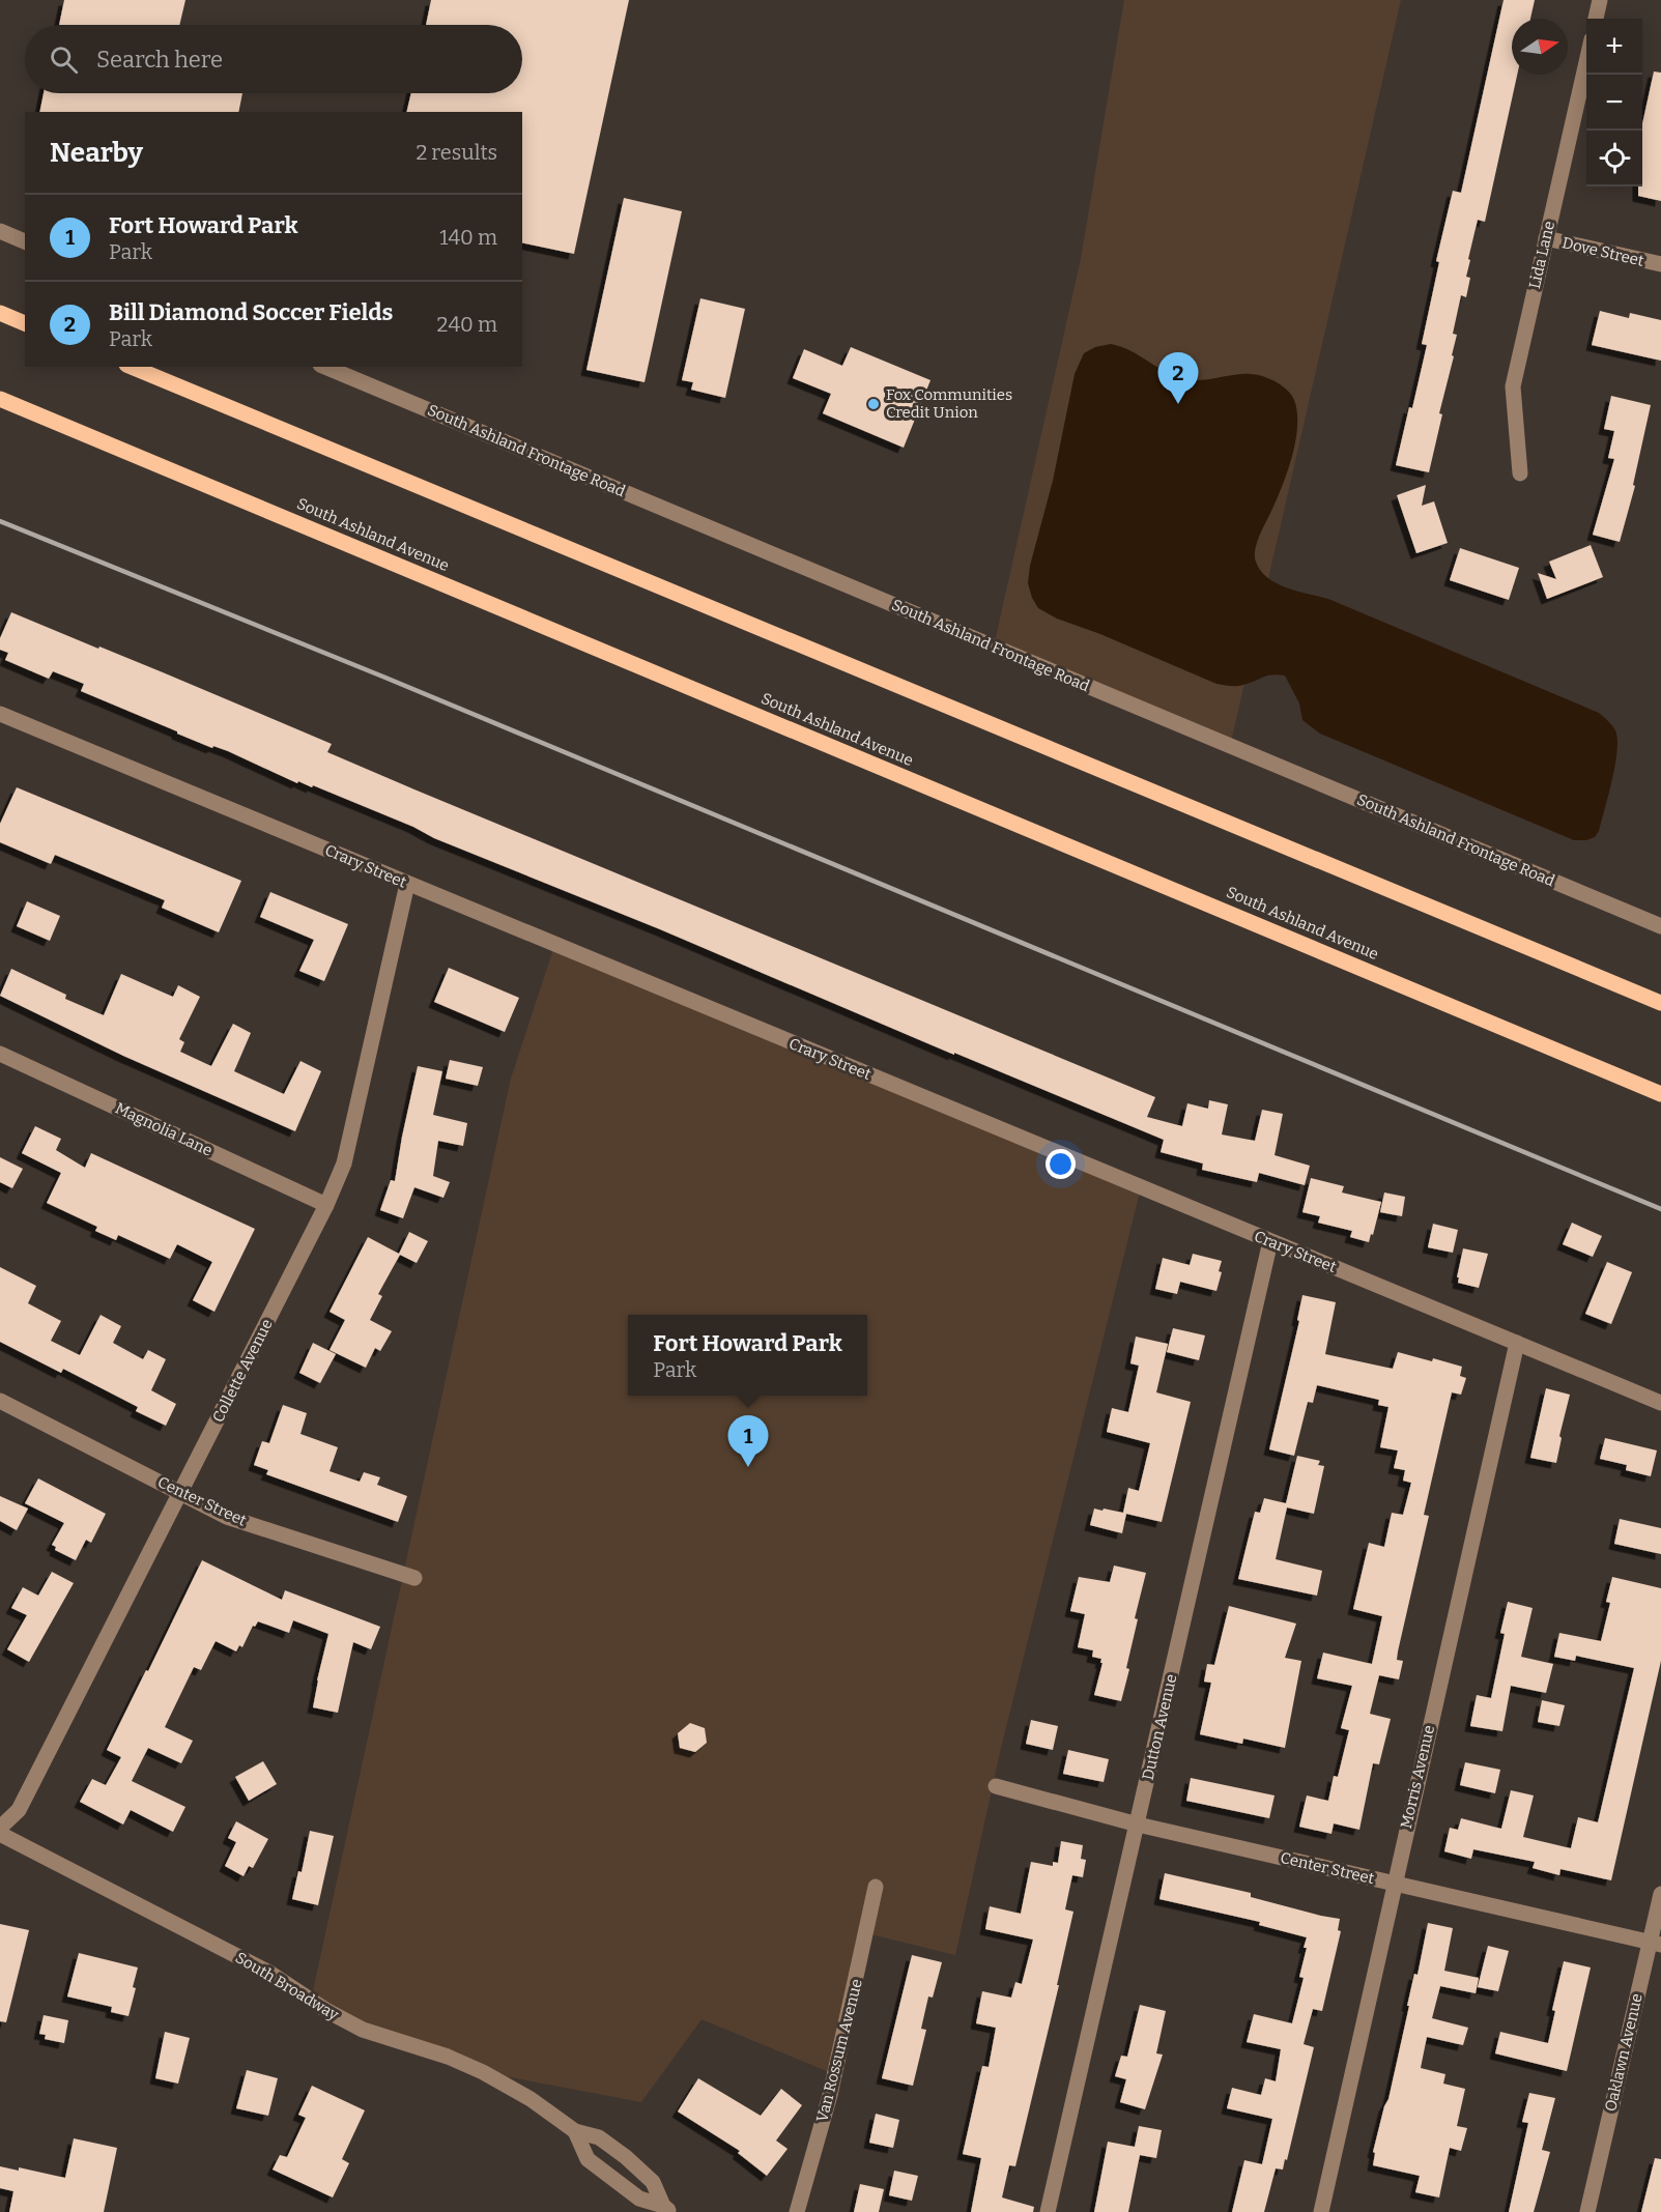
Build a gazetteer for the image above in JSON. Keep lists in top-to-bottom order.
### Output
{
  "streets": {
    "main road": ["South Ashland Avenue"],
    "street": [
      "Dove Street",
      "Lida Lane",
      "South Ashland Frontage Road",
      "Crary Street",
      "Magnolia Lane",
      "Collette Avenue",
      "Center Street",
      "Dutton Avenue",
      "Morris Avenue",
      "South Broadway",
      "Van Rossum Avenue",
      "Oaklawn Avenue"
    ]
  },
  "crossings": [
    ["Dove Street", "Lida Lane"],
    ["Crary Street", "Collette Avenue"],
    ["Crary Street", "Dutton Avenue"],
    ["Crary Street", "Morris Avenue"],
    ["Magnolia Lane", "Collette Avenue"],
    ["Collette Avenue", "Center Street"],
    ["Center Street", "Dutton Avenue"],
    ["Center Street", "Morris Avenue"],
    ["Center Street", "Oaklawn Avenue"]
  ],
  "places": ["Fox Communities Credit Union"],
  "north": "right",
  "page": {
    "map_buttons": ["+", "−"],
    "search": "Search here",
    "heading": ["Nearby", "2 results"],
    "list": [
      {
        "mark": "1",
        "name": "Fort Howard Park",
        "note": "Park",
        "value": "140 m"
      },
      {
        "mark": "2",
        "name": "Bill Diamond Soccer Fields",
        "note": "Park",
        "value": "240 m"
      }
    ],
    "pins": ["2", "1"],
    "popup": ["Fort Howard Park", "Park"]
  }
}
